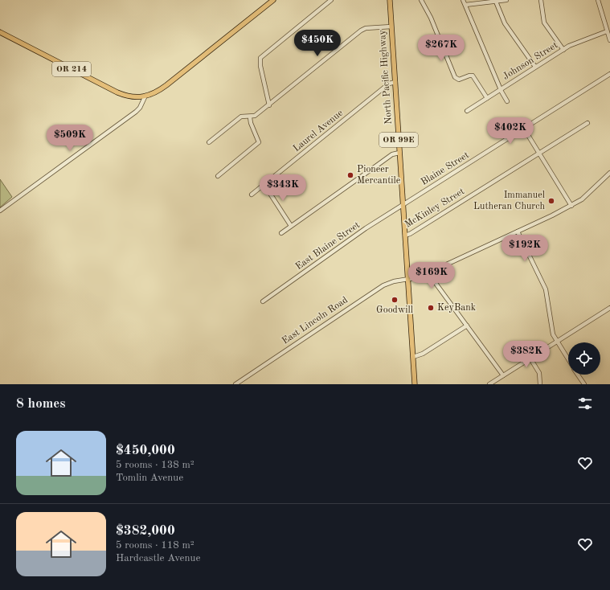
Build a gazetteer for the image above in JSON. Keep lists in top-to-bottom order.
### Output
{
  "streets": {
    "main road": ["OR 214", "North Pacific Highway", "OR 99E"],
    "street": [
      "Johnson Street",
      "Laurel Avenue",
      "Blaine Street",
      "McKinley Street",
      "East Blaine Street",
      "East Lincoln Road"
    ]
  },
  "crossings": [
    ["North Pacific Highway", "Laurel Avenue"],
    ["North Pacific Highway", "Blaine Street"],
    ["North Pacific Highway", "McKinley Street"],
    ["North Pacific Highway", "East Blaine Street"],
    ["North Pacific Highway", "East Lincoln Road"],
    ["Blaine Street", "East Blaine Street"]
  ],
  "places": [
    "Pioneer Mercantile",
    "Immanuel Lutheran Church",
    "Goodwill",
    "KeyBank"
  ],
  "page": {
    "price": [
      "$450K",
      "$267K",
      "$402K",
      "$509K",
      "$343K",
      "$192K",
      "$169K",
      "$382K"
    ],
    "heading": "8 homes",
    "list": [
      {
        "name": "$450,000",
        "note": "5 rooms · 138 m² · Tomlin Avenue"
      },
      {
        "name": "$382,000",
        "note": "5 rooms · 118 m² · Hardcastle Avenue"
      }
    ]
  }
}
